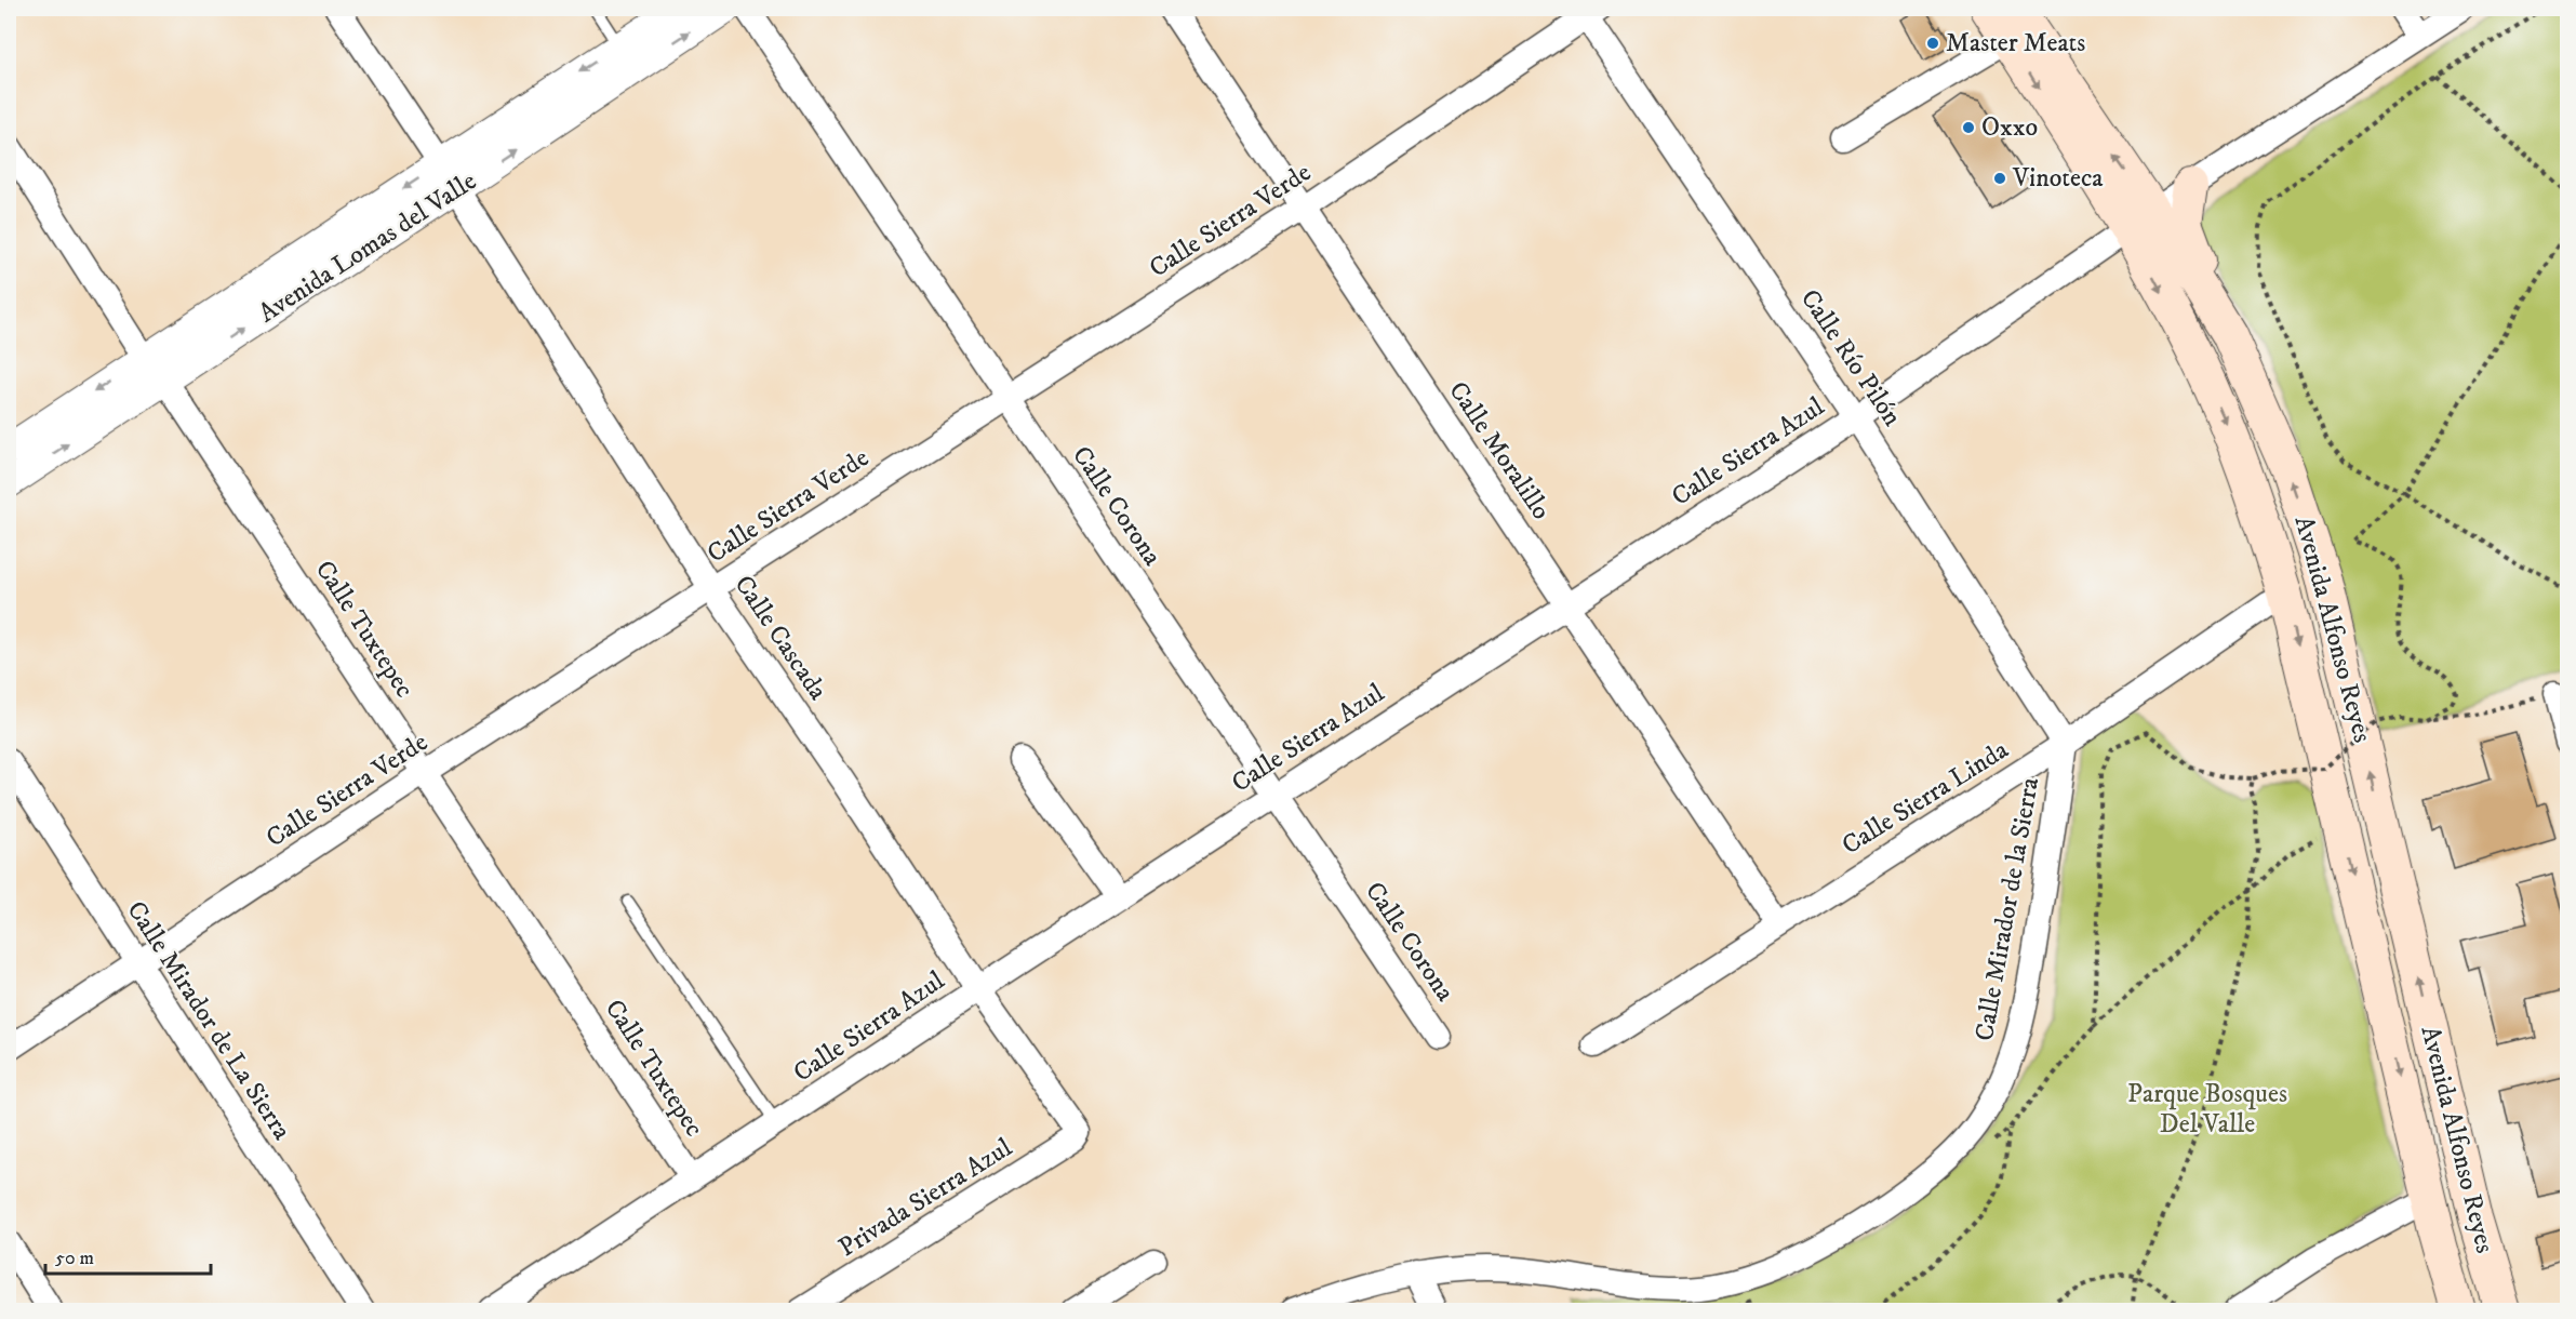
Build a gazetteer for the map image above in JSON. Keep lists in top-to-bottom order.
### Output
{
  "streets": {
    "main road": ["Avenida Alfonso Reyes"],
    "street": [
      "Calle Sierra Verde",
      "Avenida Lomas del Valle",
      "Calle Río Pilón",
      "Calle Moralillo",
      "Calle Sierra Azul",
      "Calle Corona",
      "Calle Tuxtepec",
      "Calle Cascada",
      "Calle Sierra Linda",
      "Calle Mirador de la Sierra",
      "Calle Mirador de La Sierra",
      "Privada Sierra Azul"
    ]
  },
  "crossings": [
    ["Calle Sierra Verde", "Calle Río Pilón"],
    ["Calle Sierra Verde", "Calle Moralillo"],
    ["Calle Sierra Verde", "Calle Corona"],
    ["Calle Sierra Verde", "Calle Tuxtepec"],
    ["Calle Sierra Verde", "Calle Cascada"],
    ["Calle Sierra Verde", "Calle Mirador de La Sierra"],
    ["Avenida Lomas del Valle", "Calle Tuxtepec"],
    ["Avenida Lomas del Valle", "Calle Cascada"],
    ["Calle Río Pilón", "Calle Sierra Azul"],
    ["Calle Río Pilón", "Calle Sierra Linda"],
    ["Calle Río Pilón", "Calle Mirador de la Sierra"],
    ["Calle Moralillo", "Calle Sierra Azul"],
    ["Calle Moralillo", "Calle Sierra Linda"],
    ["Calle Sierra Azul", "Calle Corona"],
    ["Calle Sierra Azul", "Calle Tuxtepec"],
    ["Calle Sierra Azul", "Avenida Alfonso Reyes"],
    ["Calle Sierra Azul", "Calle Cascada"],
    ["Avenida Alfonso Reyes", "Calle Sierra Linda"],
    ["Calle Cascada", "Privada Sierra Azul"],
    ["Calle Sierra Linda", "Calle Mirador de la Sierra"]
  ],
  "parks": ["Parque Bosques Del Valle"],
  "places": ["Master Meats", "Oxxo", "Vinoteca"],
  "scale_bar": "50 m"
}
